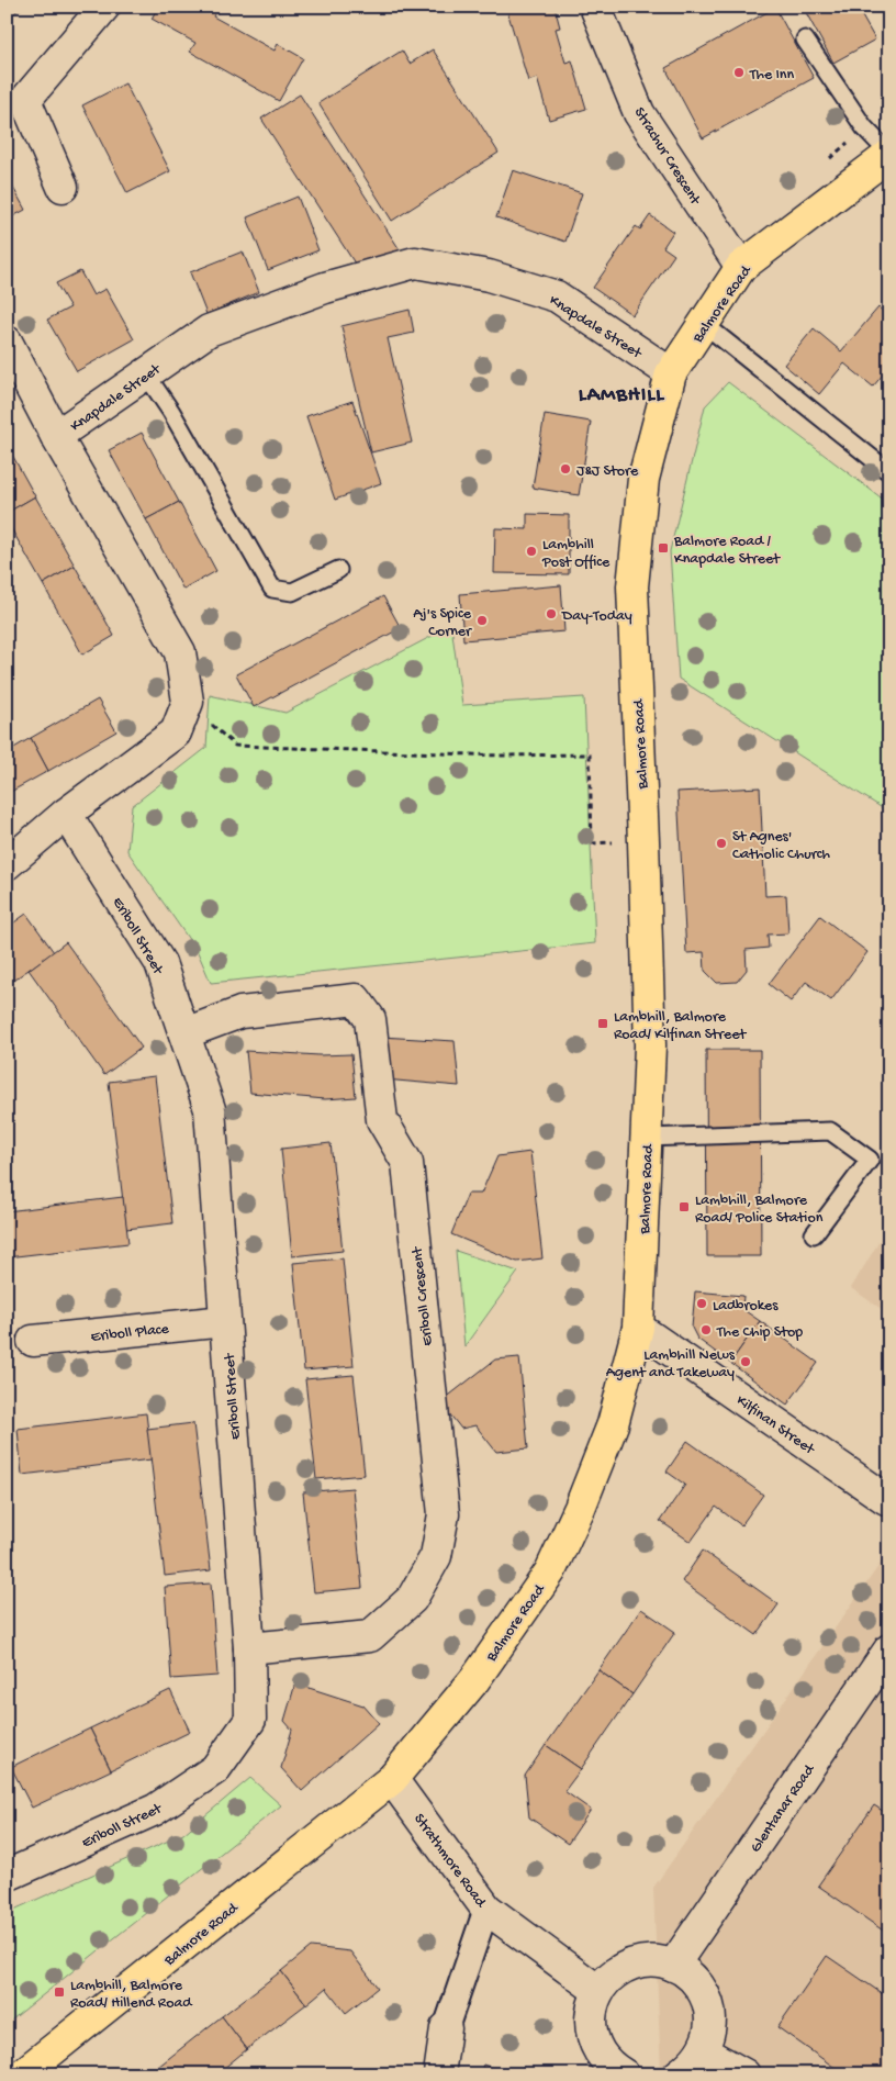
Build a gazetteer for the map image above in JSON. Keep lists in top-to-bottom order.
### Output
{
  "streets": {
    "main road": ["Balmore Road"],
    "street": [
      "Strachur Crescent",
      "Knapdale Street",
      "Eriboll Street",
      "Eriboll Crescent",
      "Eriboll Place",
      "Kilfinan Street",
      "Glentanar Road",
      "Strathmore Road"
    ]
  },
  "crossings": [
    ["Strachur Crescent", "Balmore Road"],
    ["Balmore Road", "Knapdale Street"],
    ["Balmore Road", "Kilfinan Street"],
    ["Balmore Road", "Strathmore Road"],
    ["Eriboll Street", "Eriboll Crescent"],
    ["Eriboll Street", "Eriboll Place"]
  ],
  "districts": ["LAMBHILL"],
  "places": {
    "other": [
      "The Inn",
      "J&J Store",
      "Lambhill Post Office",
      "Day-Today",
      "Aj's Spice Corner",
      "St Agnes' Catholic Church",
      "Ladbrokes",
      "The Chip Stop",
      "Lambhill News Agent and Takeway"
    ],
    "transit": [
      "Balmore Road / Knapdale Street",
      "Lambhill, Balmore Road/ Kilfinan Street",
      "Lambhill, Balmore Road/ Police Station",
      "Lambhill, Balmore Road/ Hillend Road"
    ]
  }
}
